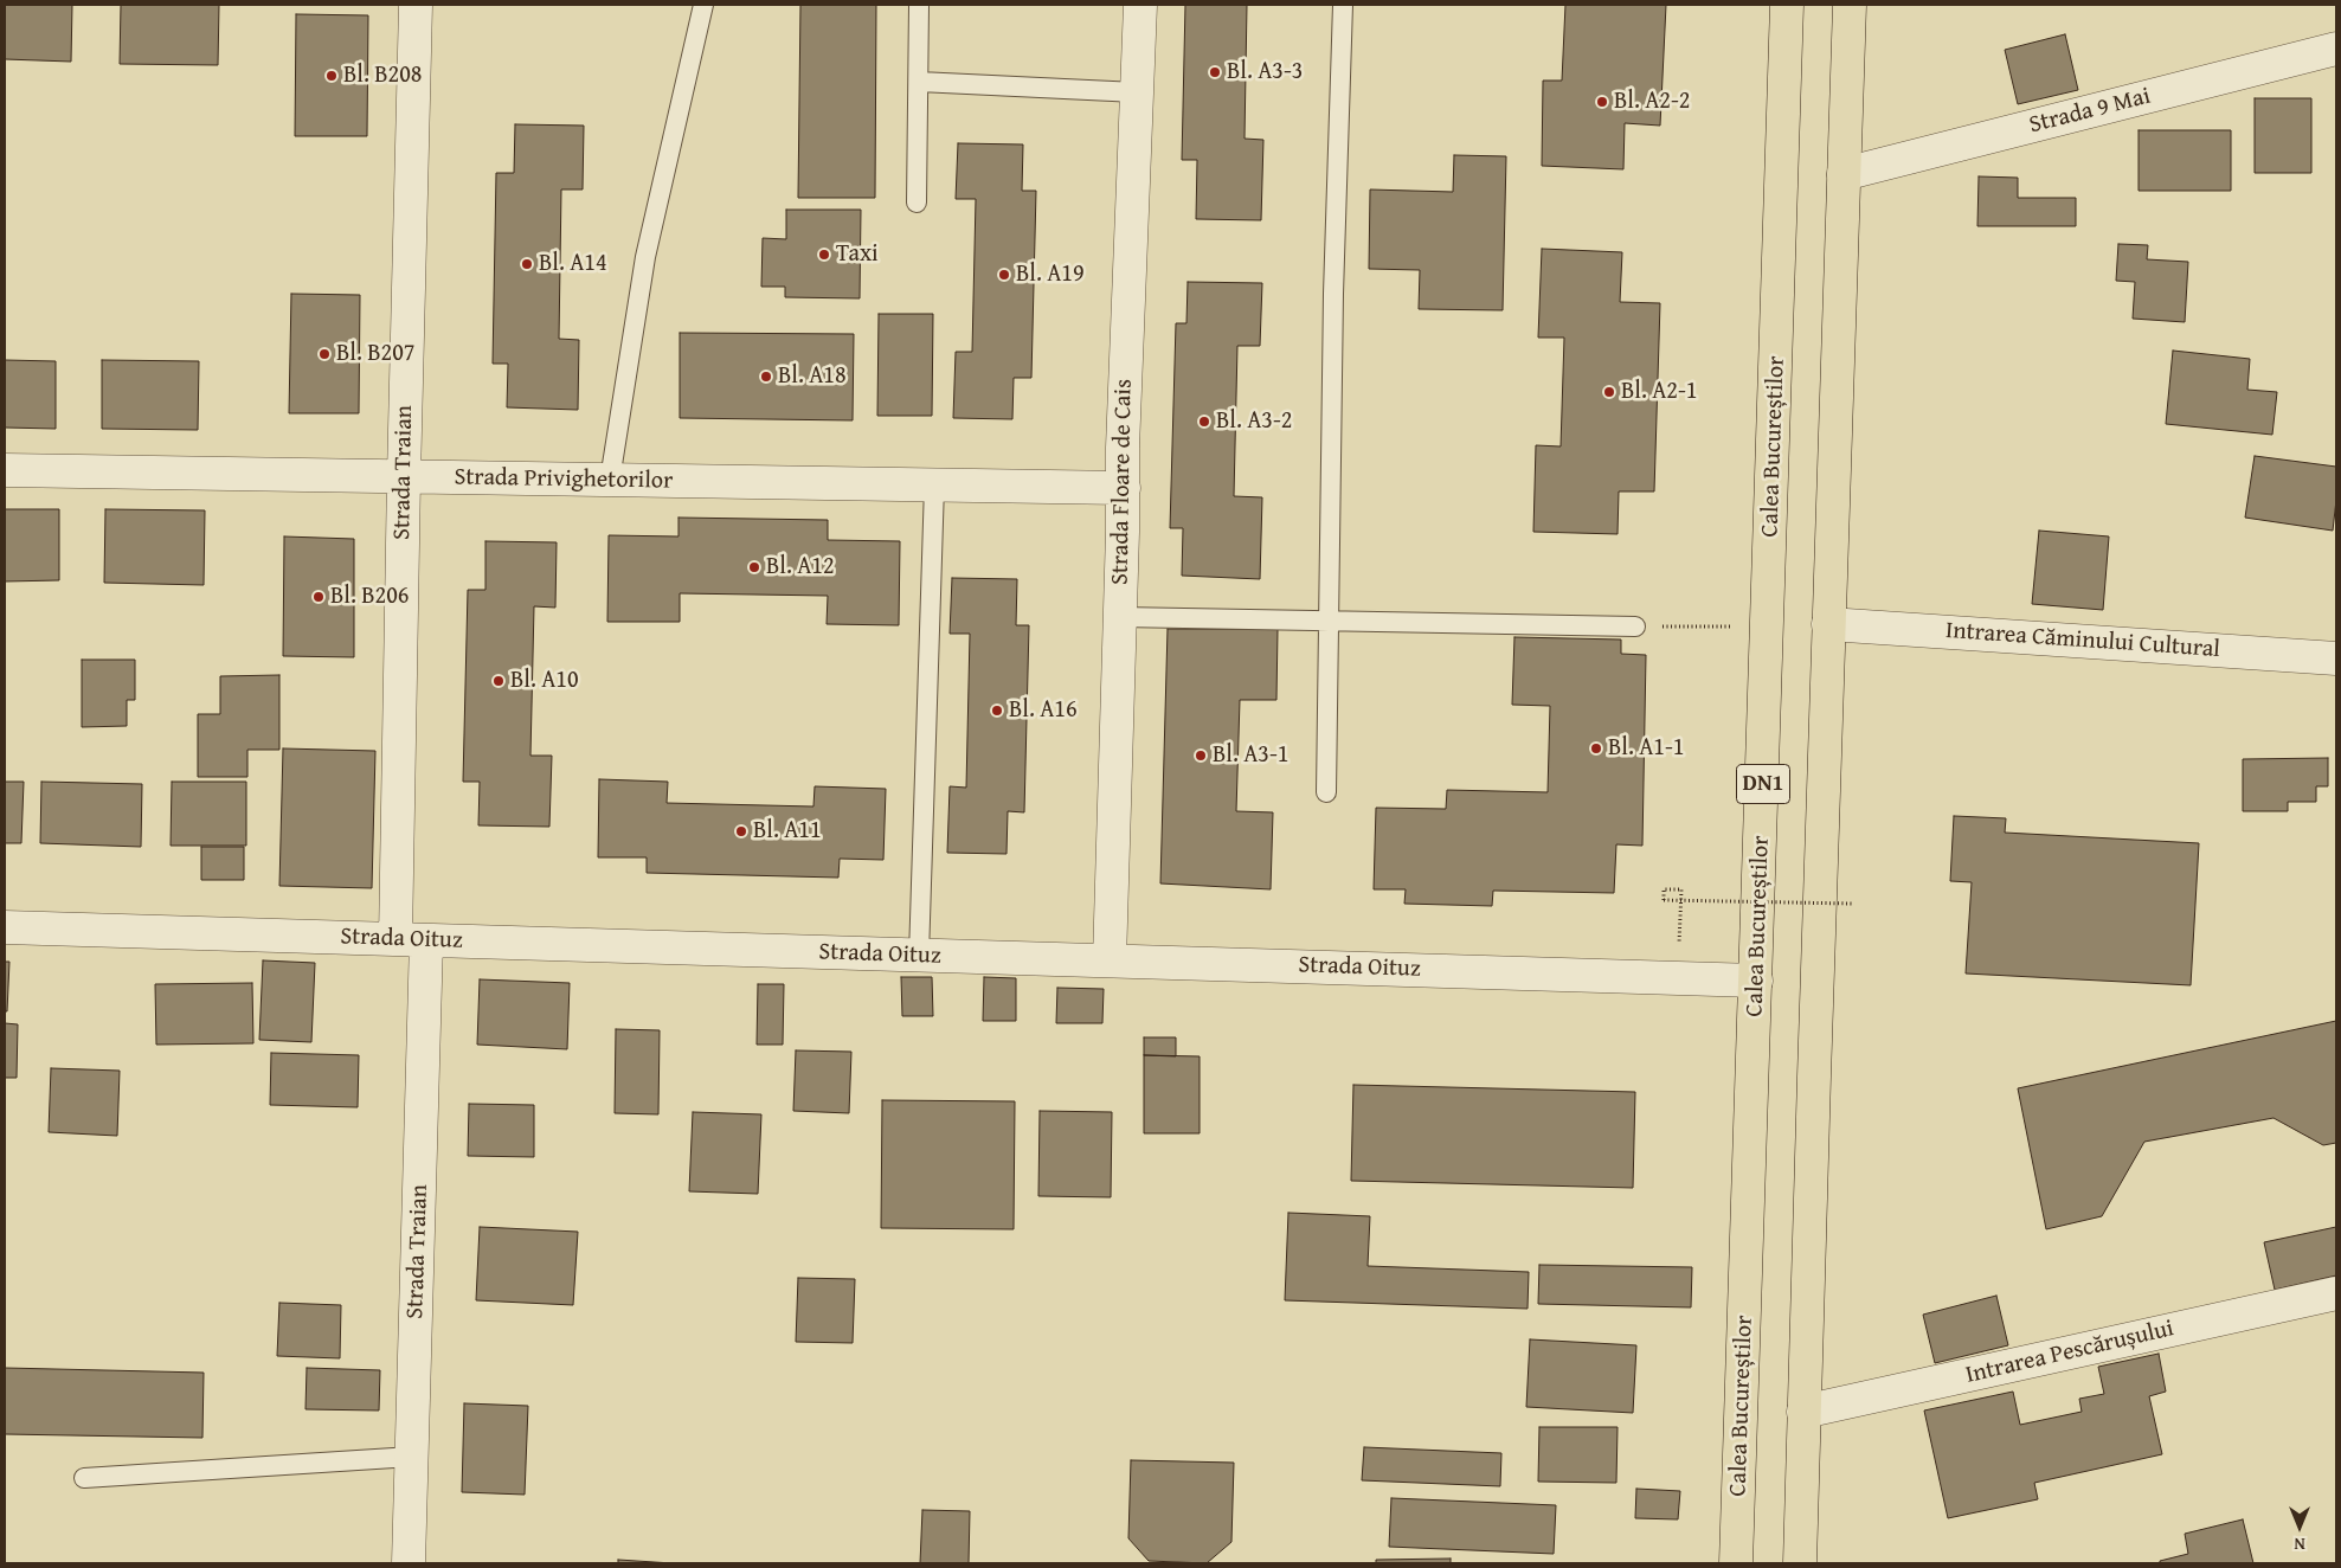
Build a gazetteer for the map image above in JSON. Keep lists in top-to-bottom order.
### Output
{
  "streets": {
    "highway": ["Calea Bucureștilor", "DN1"],
    "street": [
      "Strada 9 Mai",
      "Strada Traian",
      "Strada Privighetorilor",
      "Strada Floare de Cais",
      "Intrarea Căminului Cultural",
      "Strada Oituz",
      "Intrarea Pescărușului"
    ]
  },
  "crossings": [
    ["Strada 9 Mai", "DN1"],
    ["Calea Bucureștilor", "Strada Oituz"],
    ["Strada Traian", "Strada Privighetorilor"],
    ["Strada Traian", "Strada Oituz"],
    ["Strada Privighetorilor", "Strada Floare de Cais"],
    ["Strada Floare de Cais", "Strada Oituz"],
    ["Intrarea Căminului Cultural", "DN1"],
    ["DN1", "Intrarea Pescărușului"]
  ],
  "places": [
    "Bl. A3-3",
    "Bl. B208",
    "Bl. A2-2",
    "Taxi",
    "Bl. A14",
    "Bl. A19",
    "Bl. B207",
    "Bl. A18",
    "Bl. A2-1",
    "Bl. A3-2",
    "Bl. A12",
    "Bl. B206",
    "Bl. A10",
    "Bl. A16",
    "Bl. A1-1",
    "Bl. A3-1",
    "Bl. A11"
  ],
  "north": "bottom"
}
